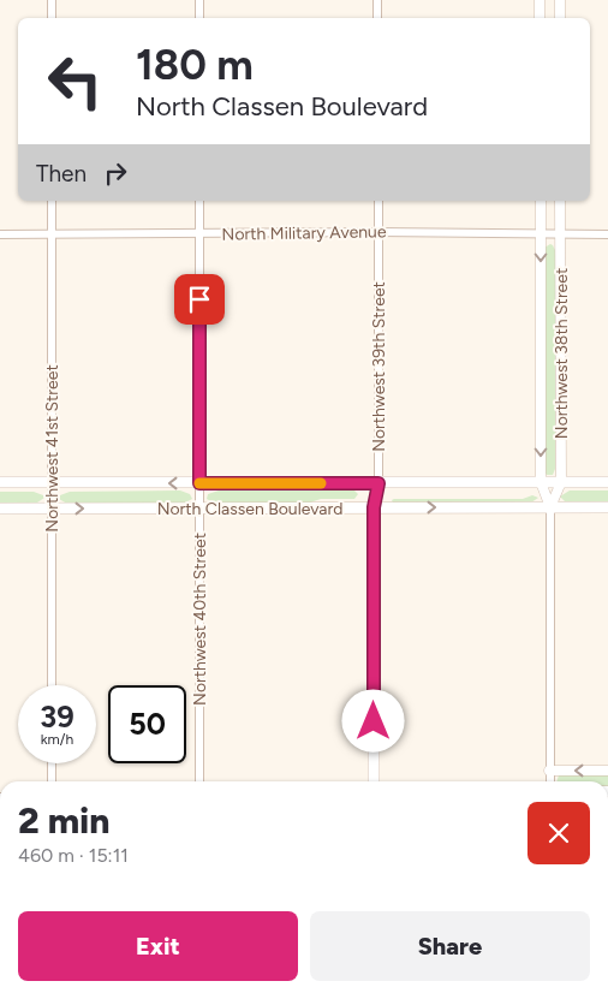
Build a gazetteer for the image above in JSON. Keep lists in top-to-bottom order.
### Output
{
  "streets": {
    "main road": ["Northwest 39th Street", "North Classen Boulevard"],
    "street": [
      "North Military Avenue",
      "Northwest 38th Street",
      "Northwest 41st Street",
      "Northwest 40th Street"
    ]
  },
  "crossings": [
    ["North Military Avenue", "Northwest 38th Street"],
    ["North Military Avenue", "Northwest 39th Street"],
    ["North Military Avenue", "Northwest 41st Street"],
    ["North Military Avenue", "Northwest 40th Street"],
    ["Northwest 38th Street", "North Classen Boulevard"],
    ["Northwest 39th Street", "North Classen Boulevard"],
    ["Northwest 41st Street", "North Classen Boulevard"],
    ["North Classen Boulevard", "Northwest 40th Street"]
  ],
  "page": {
    "turn": ["180 m", "North Classen Boulevard"],
    "then": "Then",
    "speed": "39 km/h",
    "limit": "50",
    "heading": ["2 min", "460 m · 15:11"],
    "buttons": ["Exit", "Share"]
  }
}
